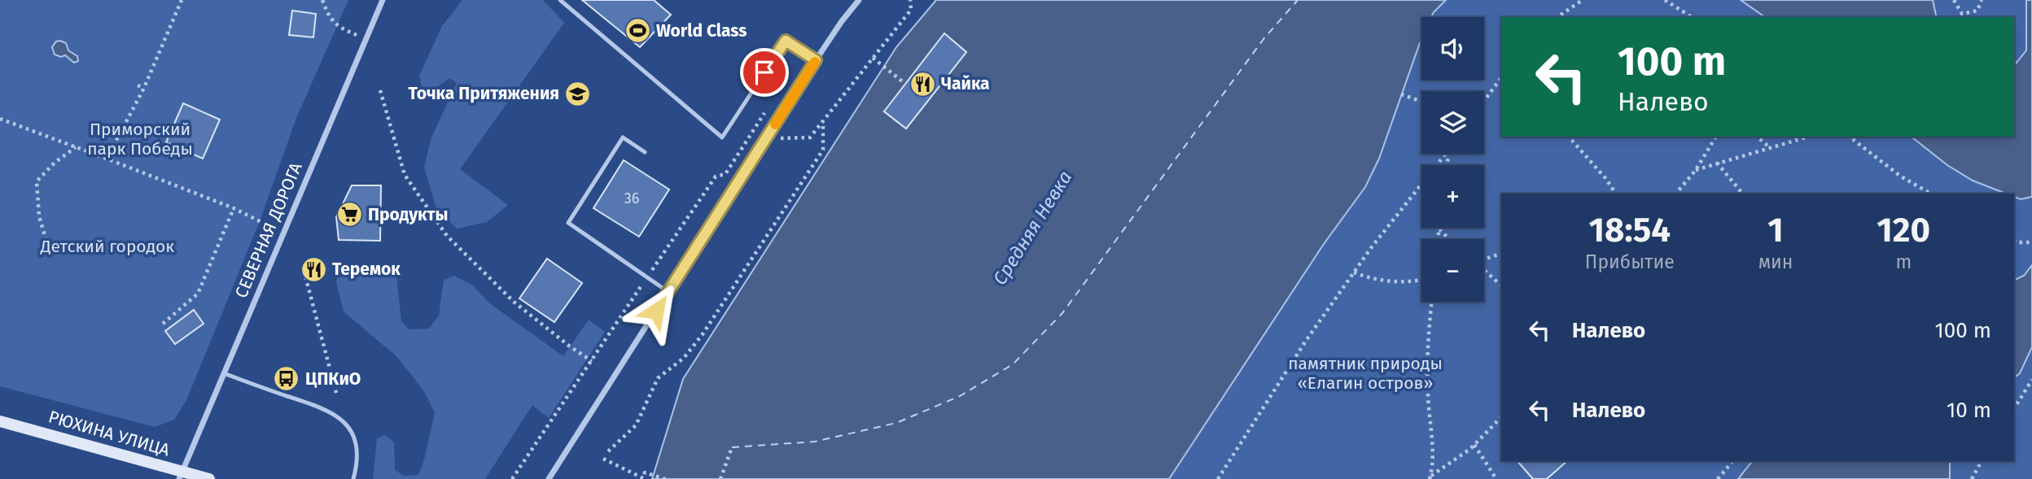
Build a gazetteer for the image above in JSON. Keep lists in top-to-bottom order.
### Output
{
  "streets": {
    "street": ["СЕВЕРНАЯ ДОРОГА", "РЮХИНА УЛИЦА"]
  },
  "crossings": [
    ["СЕВЕРНАЯ ДОРОГА", "РЮХИНА УЛИЦА"]
  ],
  "water": ["Средняя Невка"],
  "parks": ["Приморский парк Победы", "Детский городок", "памятник природы «Елагин остров»"],
  "places": {
    "sports": ["World Class"],
    "restaurant": ["Чайка", "Теремок"],
    "school or university": ["Точка Притяжения"],
    "supermarket": ["Продукты"],
    "bus stop": ["ЦПКиО"]
  },
  "house_numbers": ["36"],
  "page": {
    "map_buttons": ["+", "−"],
    "turn": ["100 m", "Налево"],
    "eta": [
      "18:54",
      "Прибытие",
      "1",
      "мин",
      "120",
      "m"
    ],
    "list": [
      {
        "name": "Налево",
        "value": "100 m"
      },
      {
        "name": "Налево",
        "value": "10 m"
      }
    ]
  }
}
